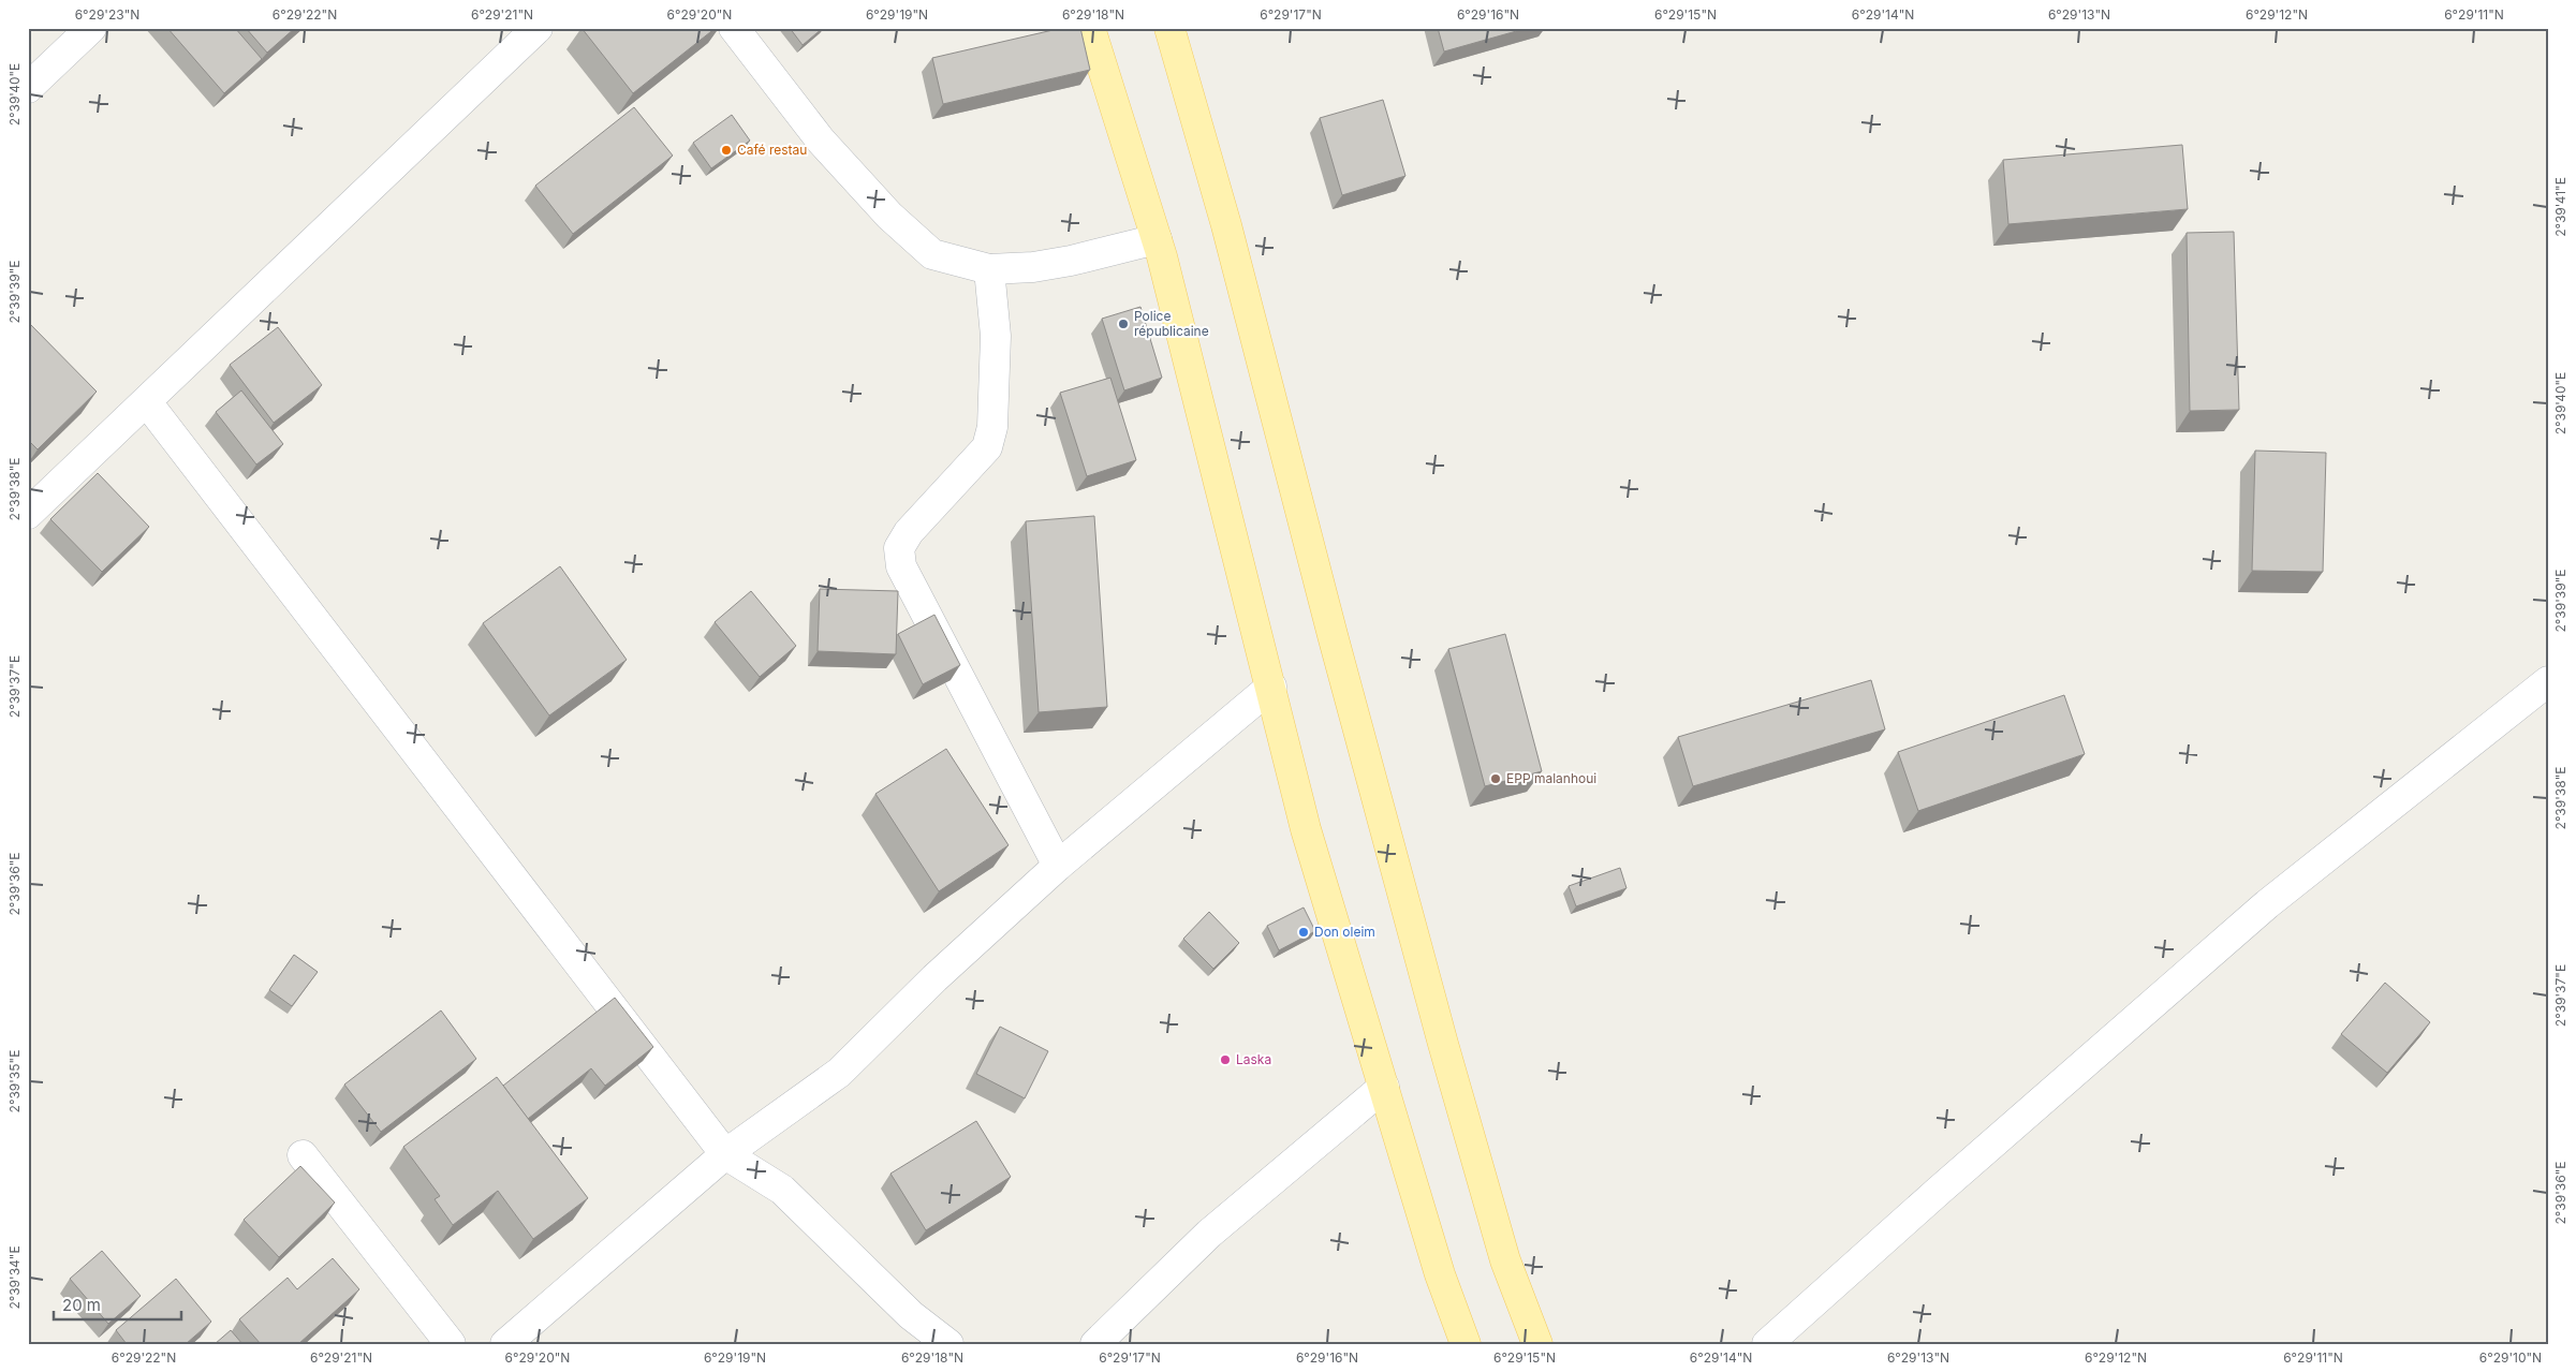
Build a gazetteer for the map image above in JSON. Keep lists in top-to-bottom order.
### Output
{
  "places": [
    "Café restau",
    "Police républicaine",
    "EPP malanhoui",
    "Don oleim",
    "Laska"
  ],
  "scale_bar": "20 m",
  "coordinates": [
    "6°29'23\"N",
    "6°29'22\"N",
    "6°29'21\"N",
    "6°29'20\"N",
    "6°29'19\"N",
    "6°29'18\"N",
    "6°29'17\"N",
    "6°29'16\"N",
    "6°29'15\"N",
    "6°29'14\"N",
    "6°29'13\"N",
    "6°29'12\"N",
    "6°29'11\"N",
    "2°39'40\"E",
    "2°39'41\"E",
    "2°39'39\"E",
    "2°39'38\"E",
    "2°39'37\"E",
    "2°39'36\"E",
    "2°39'35\"E",
    "2°39'34\"E",
    "6°29'10\"N"
  ]
}
